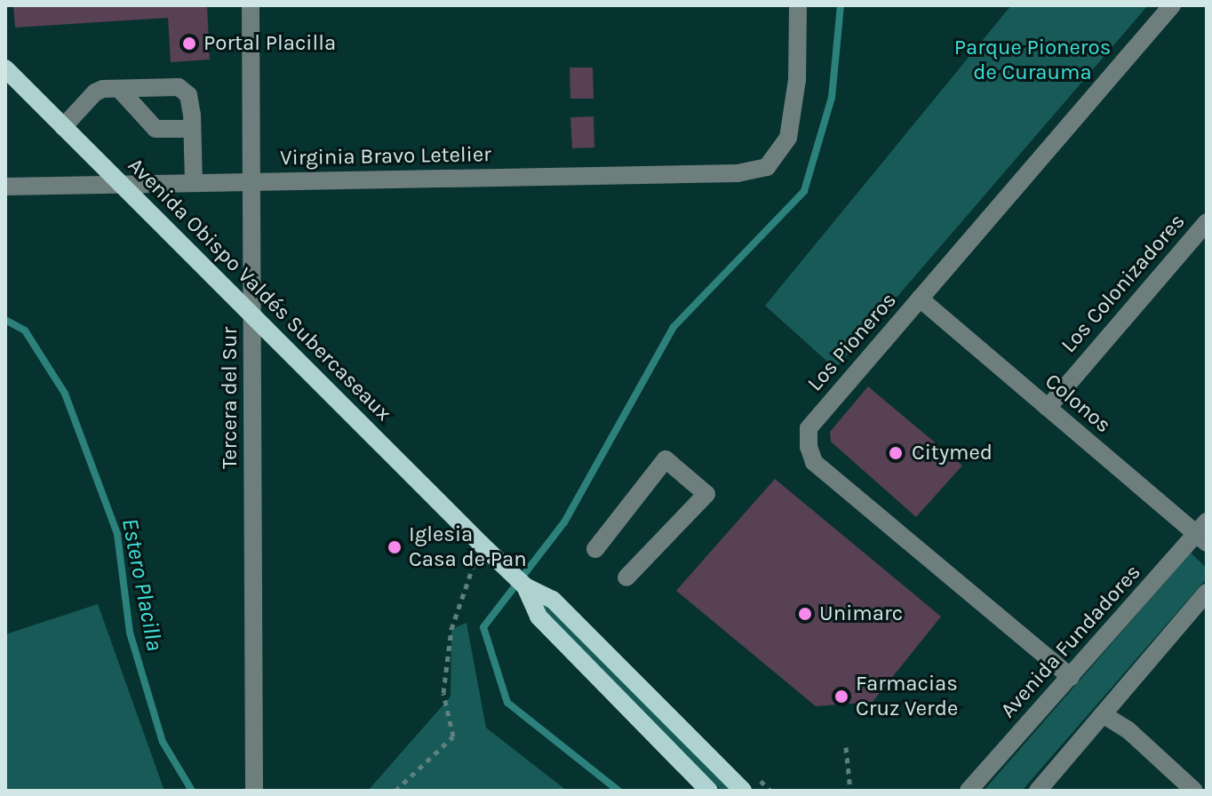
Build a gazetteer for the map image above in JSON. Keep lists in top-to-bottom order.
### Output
{
  "streets": {
    "main road": ["Avenida Obispo Valdés Subercaseaux"],
    "street": [
      "Virginia Bravo Letelier",
      "Los Colonizadores",
      "Los Pioneros",
      "Tercera del Sur",
      "Colonos",
      "Avenida Fundadores"
    ]
  },
  "crossings": [
    ["Virginia Bravo Letelier", "Avenida Obispo Valdés Subercaseaux"],
    ["Virginia Bravo Letelier", "Tercera del Sur"],
    ["Los Colonizadores", "Colonos"],
    ["Avenida Obispo Valdés Subercaseaux", "Tercera del Sur"],
    ["Los Pioneros", "Colonos"],
    ["Los Pioneros", "Avenida Fundadores"],
    ["Colonos", "Avenida Fundadores"]
  ],
  "water": ["Estero Placilla"],
  "parks": ["Parque Pioneros de Curauma"],
  "places": [
    "Portal Placilla",
    "Citymed",
    "Iglesia Casa de Pan",
    "Unimarc",
    "Farmacias Cruz Verde"
  ]
}
